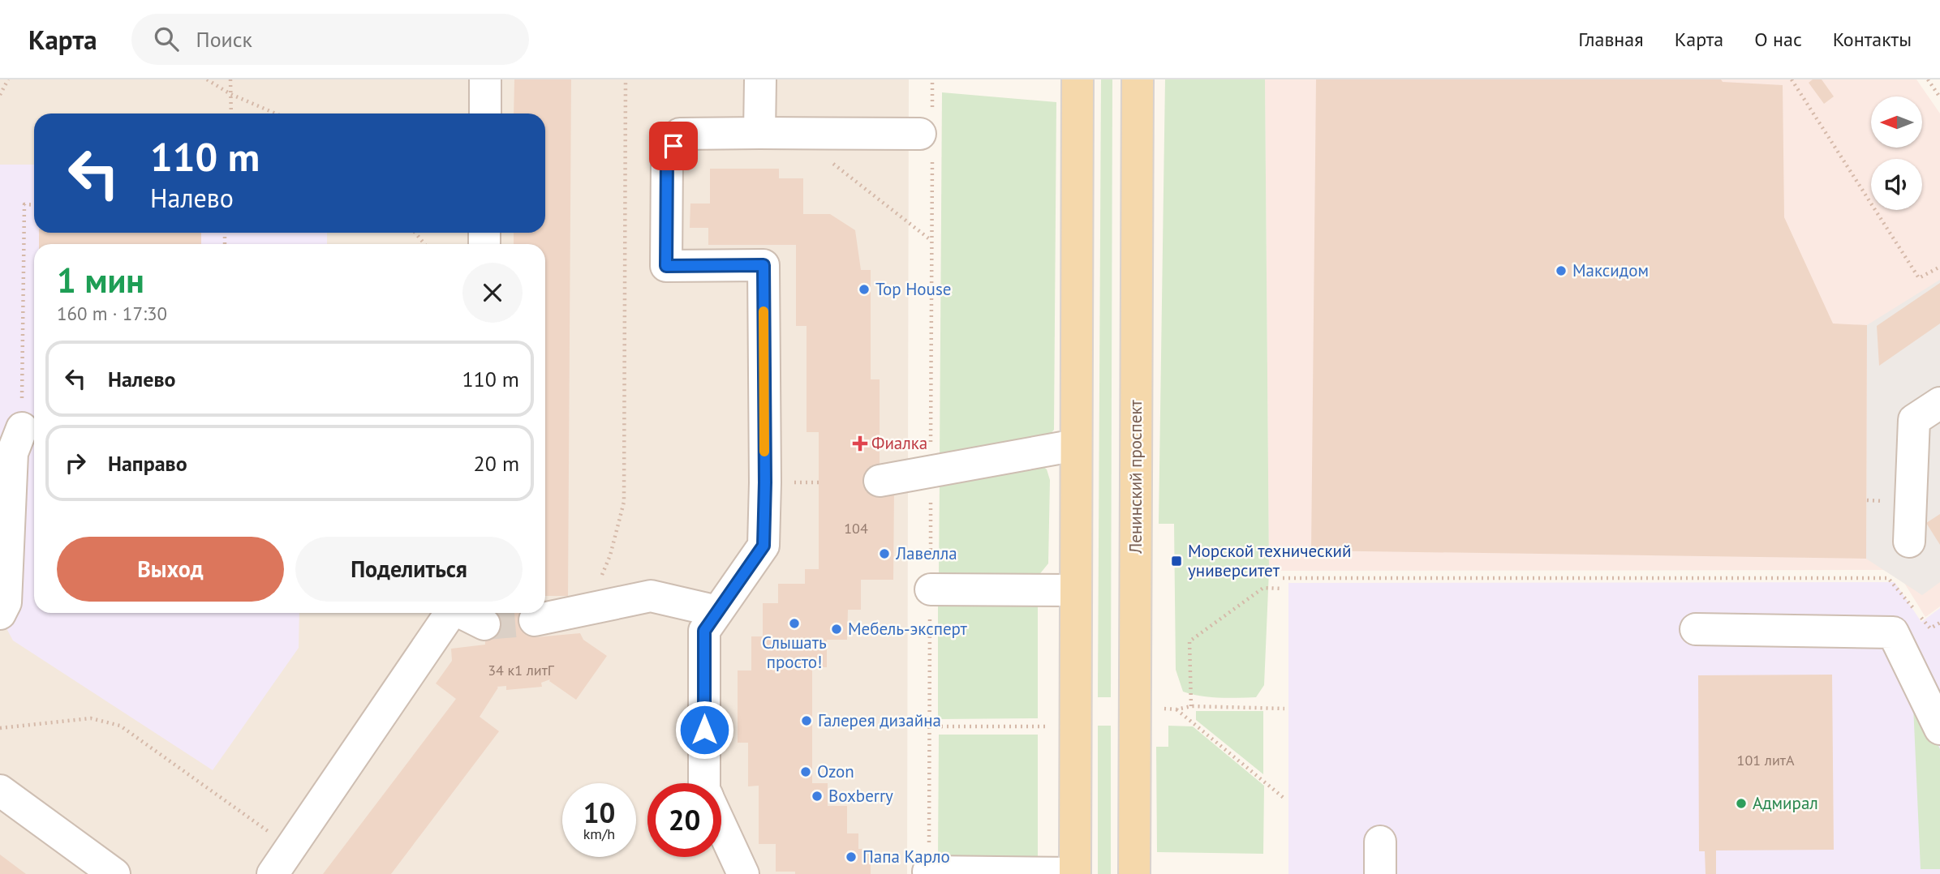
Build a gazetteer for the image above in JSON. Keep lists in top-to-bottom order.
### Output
{
  "streets": {
    "main road": ["Ленинский проспект"]
  },
  "places": {
    "other": [
      "Максидом",
      "Top House",
      "Лавелла",
      "Слышать просто!",
      "Мебель-эксперт",
      "Галерея дизайна",
      "Ozon",
      "Boxberry",
      "Адмирал",
      "Папа Карло"
    ],
    "health": ["Фиалка"],
    "transit": ["Морской технический университет"]
  },
  "house_numbers": ["104", "34 к1 литГ", "101 литА"],
  "north": "left",
  "page": {
    "header": "Карта",
    "search": "Поиск",
    "nav": [
      "Главная",
      "Карта",
      "О нас",
      "Контакты"
    ],
    "turn": ["110 m", "Налево"],
    "heading": ["1 мин", "160 m · 17:30"],
    "list": [
      {
        "name": "Налево",
        "value": "110 m"
      },
      {
        "name": "Направо",
        "value": "20 m"
      }
    ],
    "buttons": ["Выход", "Поделиться"],
    "speed": "10 km/h",
    "limit": "20"
  }
}
